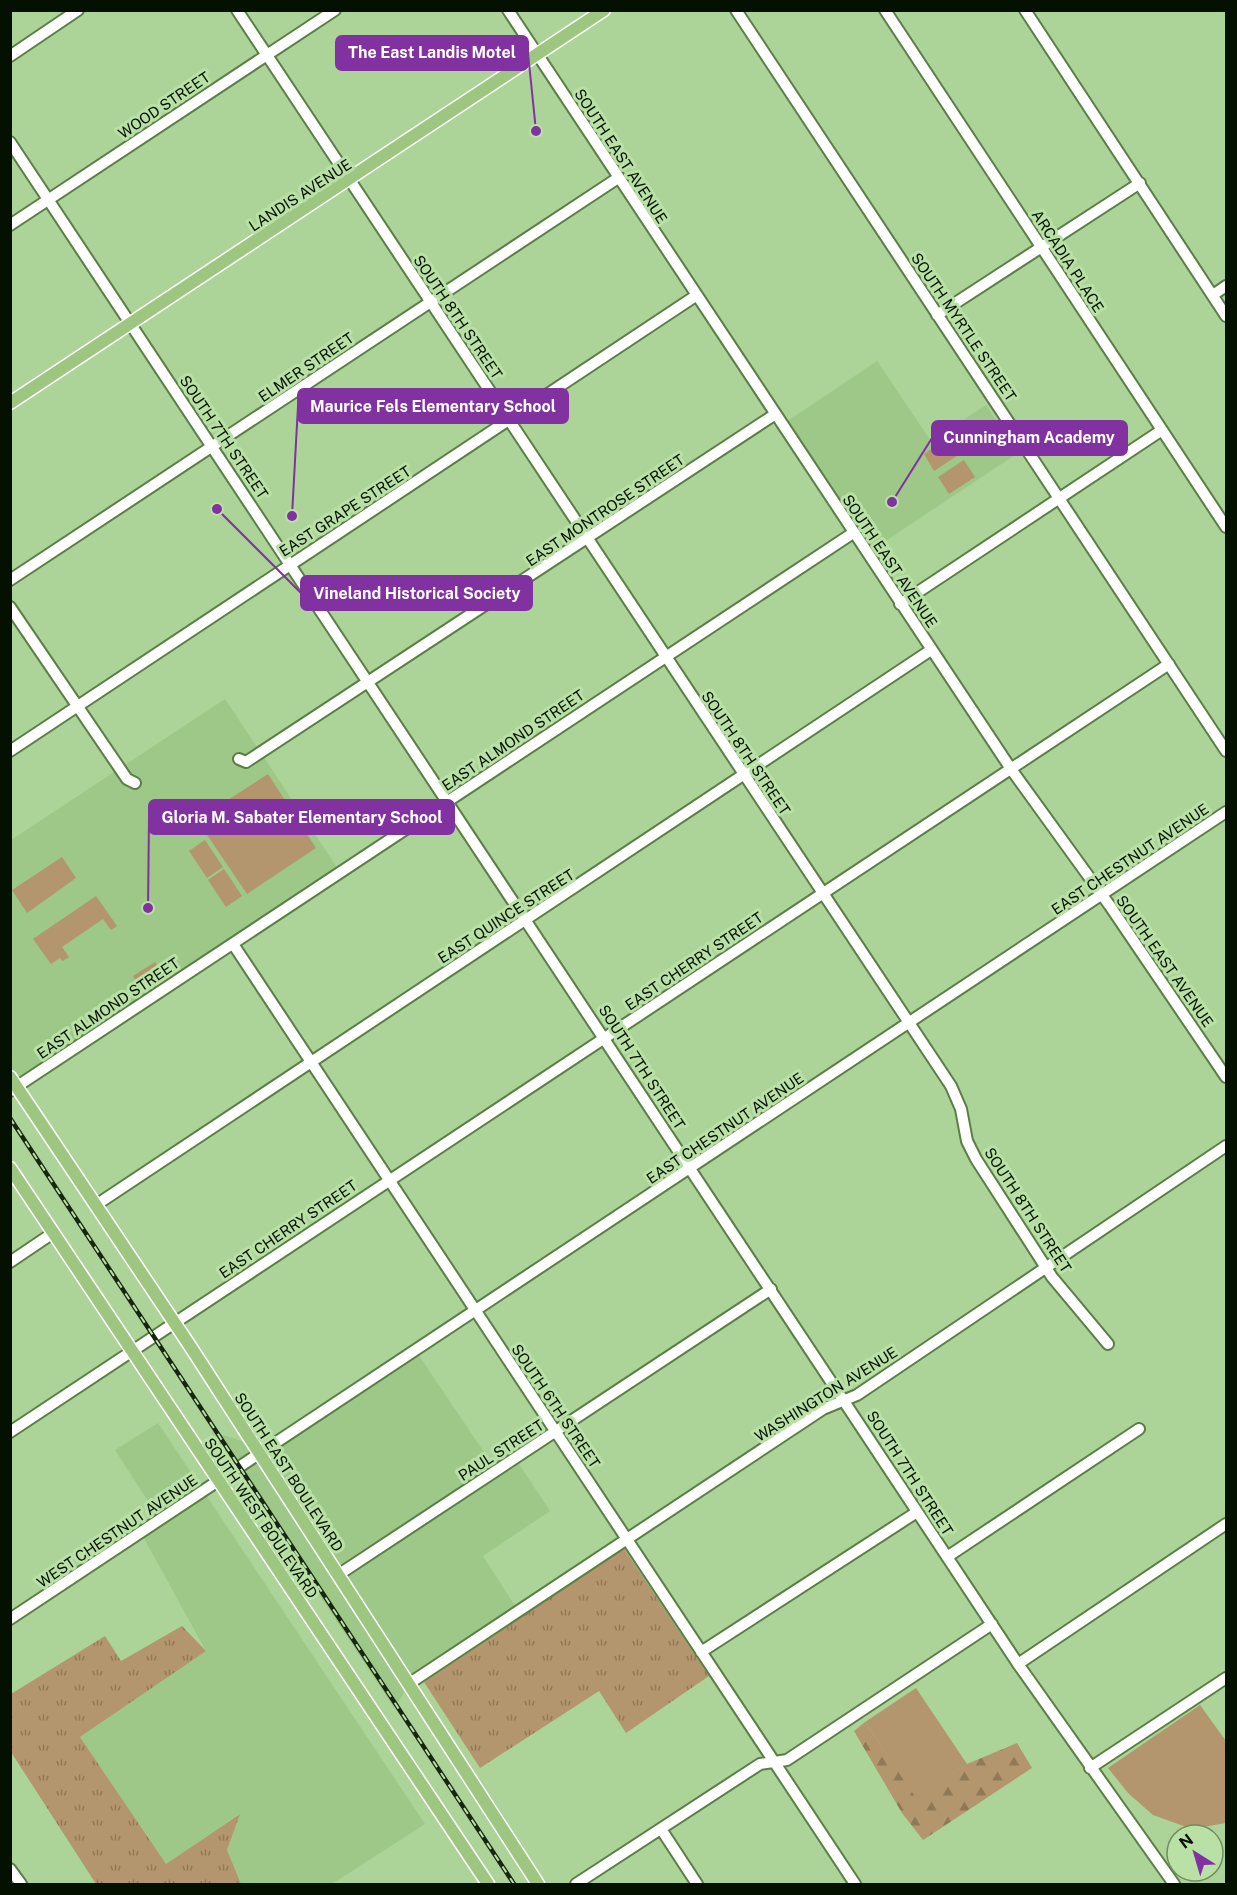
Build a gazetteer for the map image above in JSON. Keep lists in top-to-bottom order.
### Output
{
  "streets": {
    "main road": ["LANDIS AVENUE", "SOUTH EAST BOULEVARD", "SOUTH WEST BOULEVARD"],
    "street": [
      "WOOD STREET",
      "SOUTH EAST AVENUE",
      "ARCADIA PLACE",
      "SOUTH 8TH STREET",
      "SOUTH MYRTLE STREET",
      "ELMER STREET",
      "SOUTH 7TH STREET",
      "EAST MONTROSE STREET",
      "EAST GRAPE STREET",
      "EAST ALMOND STREET",
      "EAST CHESTNUT AVENUE",
      "EAST QUINCE STREET",
      "EAST CHERRY STREET",
      "WASHINGTON AVENUE",
      "SOUTH 6TH STREET",
      "PAUL STREET",
      "WEST CHESTNUT AVENUE"
    ]
  },
  "crossings": [
    ["WOOD STREET", "SOUTH 8TH STREET"],
    ["WOOD STREET", "SOUTH 7TH STREET"],
    ["SOUTH EAST AVENUE", "LANDIS AVENUE"],
    ["SOUTH EAST AVENUE", "ELMER STREET"],
    ["SOUTH EAST AVENUE", "EAST MONTROSE STREET"],
    ["SOUTH EAST AVENUE", "EAST GRAPE STREET"],
    ["SOUTH EAST AVENUE", "EAST ALMOND STREET"],
    ["SOUTH EAST AVENUE", "EAST CHESTNUT AVENUE"],
    ["SOUTH EAST AVENUE", "EAST QUINCE STREET"],
    ["SOUTH EAST AVENUE", "EAST CHERRY STREET"],
    ["LANDIS AVENUE", "SOUTH 8TH STREET"],
    ["LANDIS AVENUE", "SOUTH 7TH STREET"],
    ["SOUTH 8TH STREET", "ELMER STREET"],
    ["SOUTH 8TH STREET", "EAST MONTROSE STREET"],
    ["SOUTH 8TH STREET", "EAST GRAPE STREET"],
    ["SOUTH 8TH STREET", "EAST ALMOND STREET"],
    ["SOUTH 8TH STREET", "EAST CHESTNUT AVENUE"],
    ["SOUTH 8TH STREET", "EAST QUINCE STREET"],
    ["SOUTH 8TH STREET", "EAST CHERRY STREET"],
    ["SOUTH 8TH STREET", "WASHINGTON AVENUE"],
    ["SOUTH MYRTLE STREET", "EAST CHERRY STREET"],
    ["ELMER STREET", "SOUTH 7TH STREET"],
    ["SOUTH 7TH STREET", "EAST MONTROSE STREET"],
    ["SOUTH 7TH STREET", "EAST GRAPE STREET"],
    ["SOUTH 7TH STREET", "EAST ALMOND STREET"],
    ["SOUTH 7TH STREET", "EAST CHESTNUT AVENUE"],
    ["SOUTH 7TH STREET", "EAST QUINCE STREET"],
    ["SOUTH 7TH STREET", "EAST CHERRY STREET"],
    ["SOUTH 7TH STREET", "WASHINGTON AVENUE"],
    ["SOUTH 7TH STREET", "PAUL STREET"],
    ["EAST ALMOND STREET", "SOUTH 6TH STREET"],
    ["EAST ALMOND STREET", "SOUTH EAST BOULEVARD"],
    ["EAST CHESTNUT AVENUE", "SOUTH 6TH STREET"],
    ["EAST CHESTNUT AVENUE", "SOUTH EAST BOULEVARD"],
    ["EAST CHESTNUT AVENUE", "WEST CHESTNUT AVENUE"],
    ["EAST QUINCE STREET", "SOUTH 6TH STREET"],
    ["EAST QUINCE STREET", "SOUTH EAST BOULEVARD"],
    ["EAST CHERRY STREET", "SOUTH 6TH STREET"],
    ["EAST CHERRY STREET", "SOUTH EAST BOULEVARD"],
    ["EAST CHERRY STREET", "SOUTH WEST BOULEVARD"],
    ["WASHINGTON AVENUE", "SOUTH 6TH STREET"],
    ["WASHINGTON AVENUE", "SOUTH EAST BOULEVARD"],
    ["SOUTH 6TH STREET", "PAUL STREET"],
    ["PAUL STREET", "SOUTH EAST BOULEVARD"],
    ["SOUTH WEST BOULEVARD", "WEST CHESTNUT AVENUE"]
  ],
  "places": [
    "The East Landis Motel",
    "Cunningham Academy",
    "Vineland Historical Society",
    "Maurice Fels Elementary School",
    "Gloria M. Sabater Elementary School"
  ],
  "north": "top left"
}
